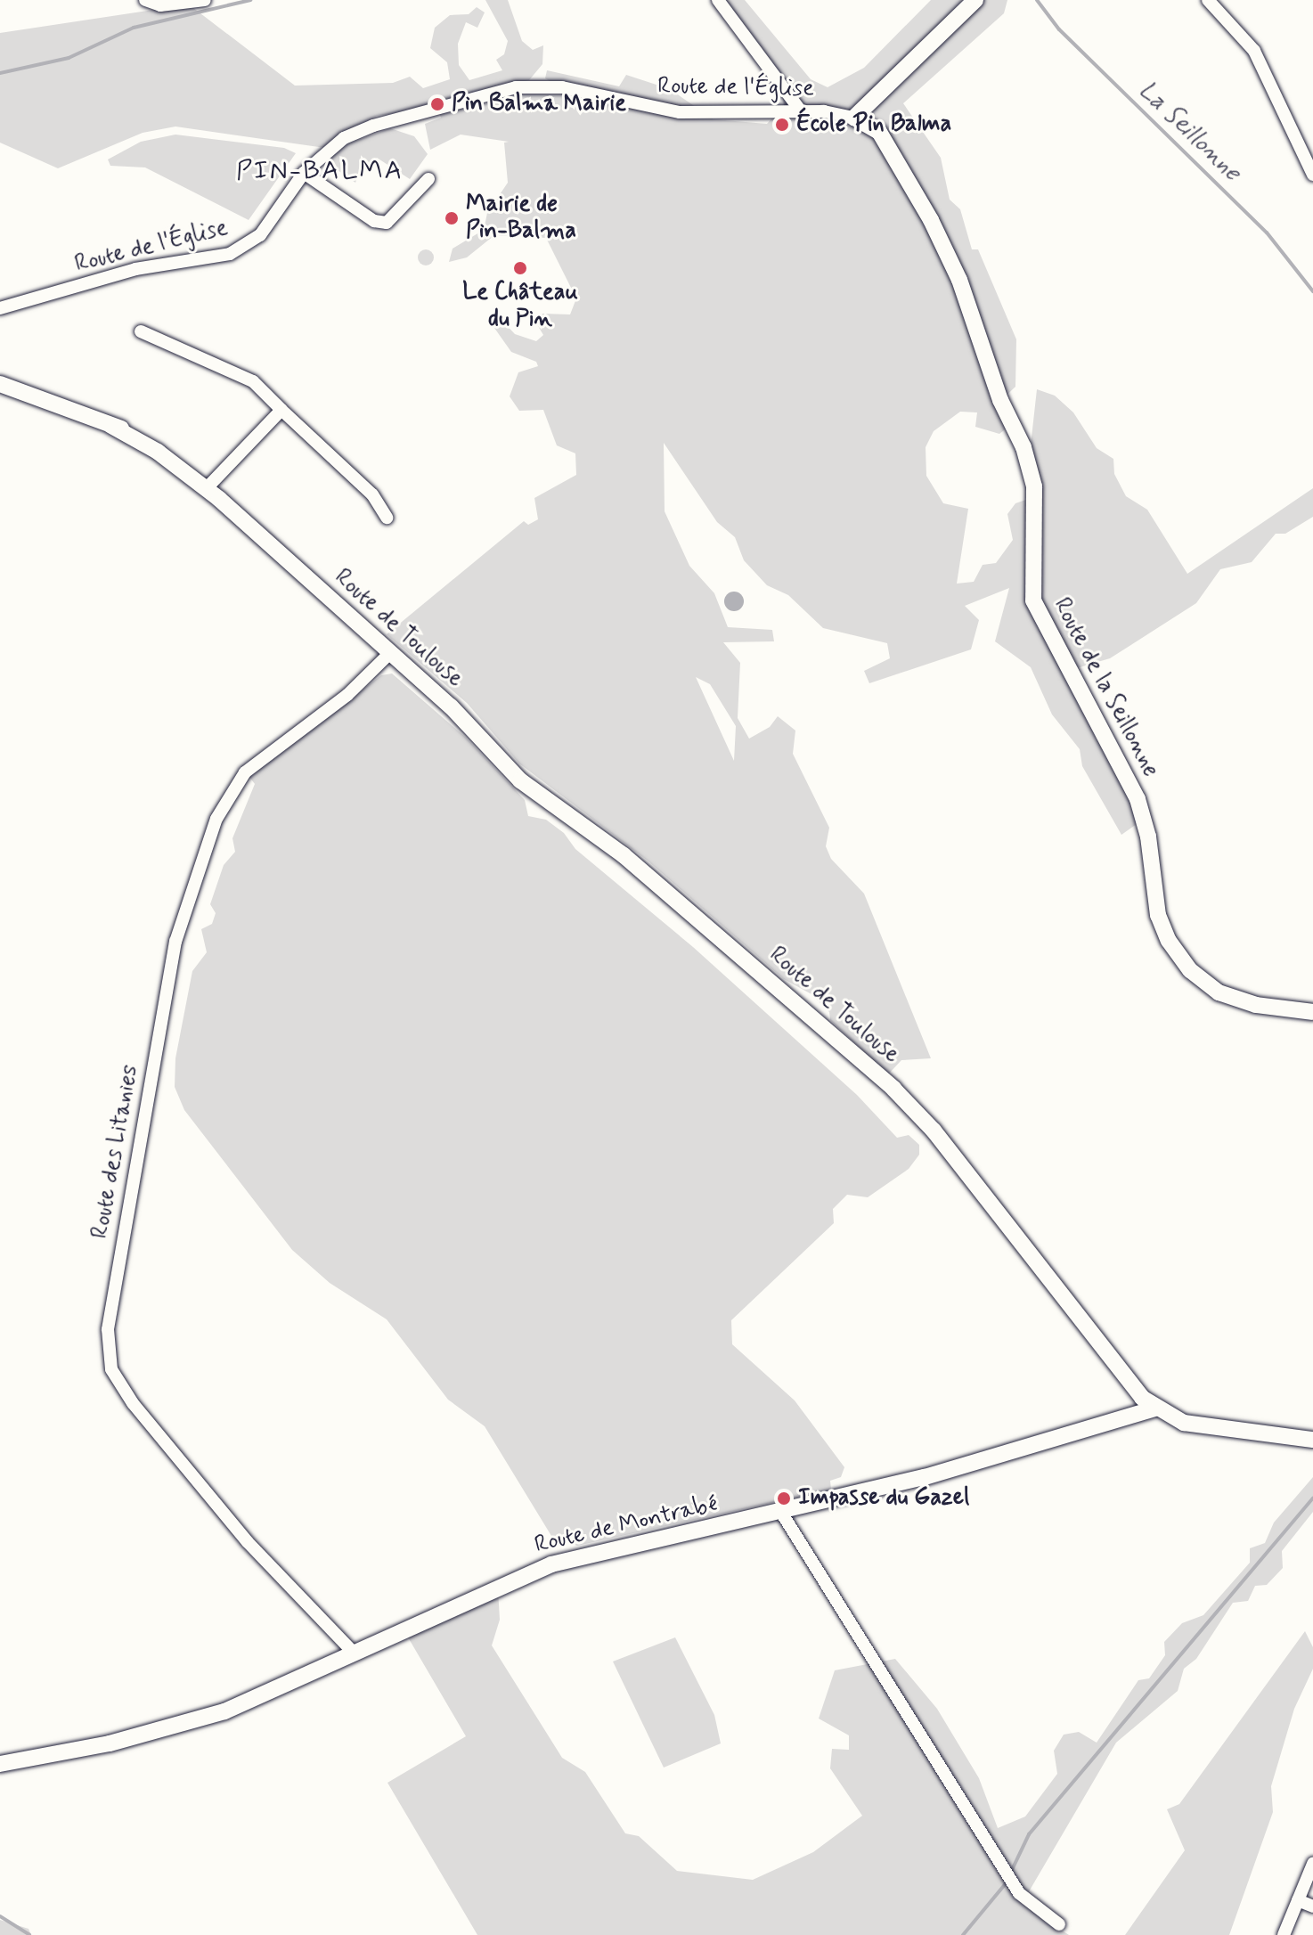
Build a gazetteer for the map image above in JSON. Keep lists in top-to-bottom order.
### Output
{
  "streets": {
    "street": [
      "Route de l'Église",
      "Route de Toulouse",
      "Route de la Seillonne",
      "Route des Litanies",
      "Route de Montrabé"
    ]
  },
  "crossings": [
    ["Route de l'Église", "Route de la Seillonne"],
    ["Route de Toulouse", "Route des Litanies"],
    ["Route de Toulouse", "Route de Montrabé"],
    ["Route des Litanies", "Route de Montrabé"]
  ],
  "districts": ["PIN-BALMA"],
  "water": ["La Seillonne"],
  "places": [
    "Pin Balma Mairie",
    "École Pin Balma",
    "Mairie de Pin-Balma",
    "Le Château du Pin",
    "Impasse du Gazel"
  ]
}
